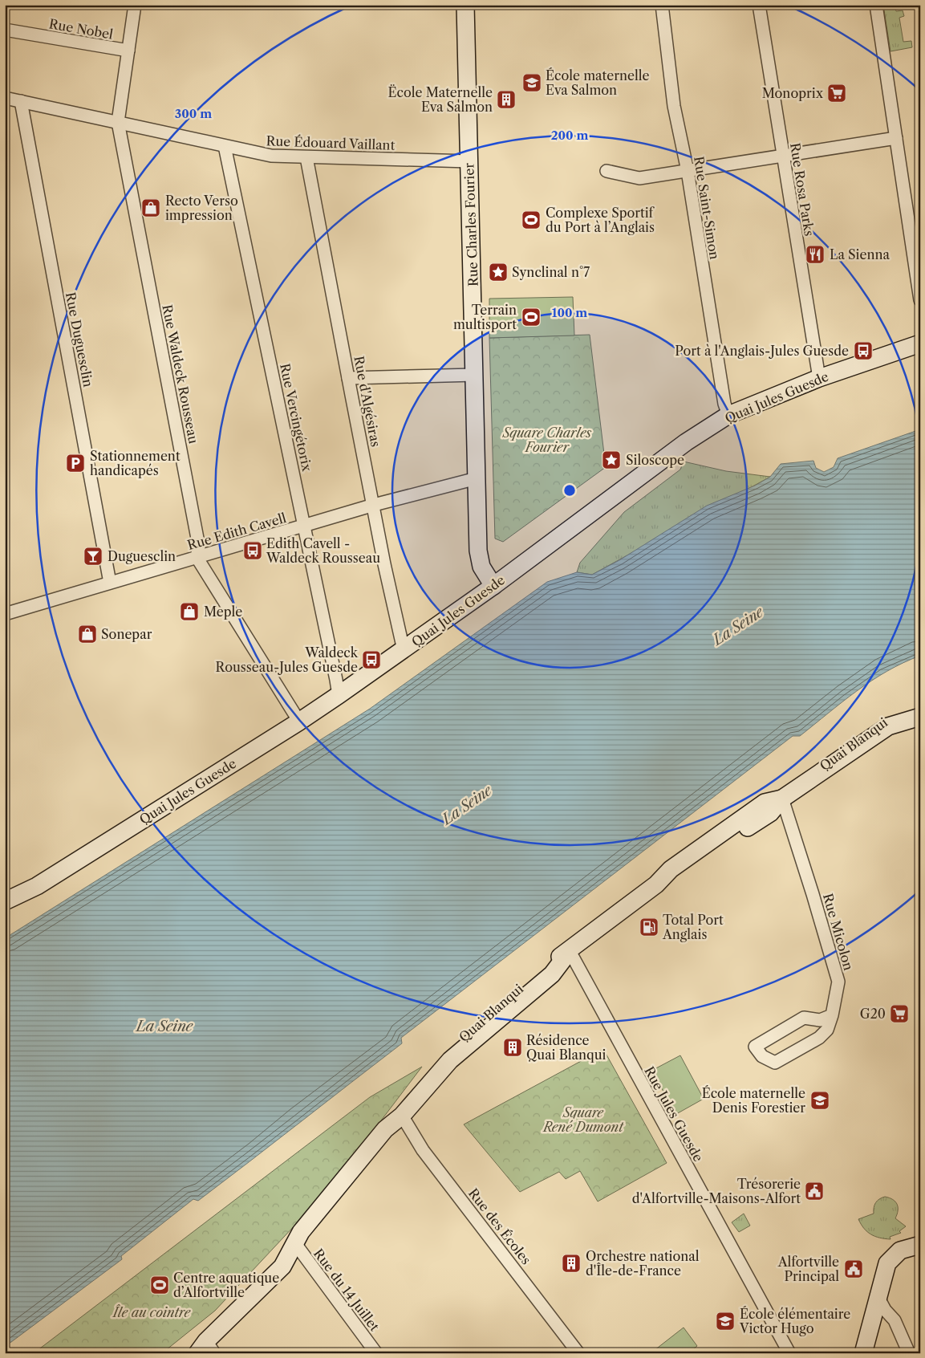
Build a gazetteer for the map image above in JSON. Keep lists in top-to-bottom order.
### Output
{
  "streets": {
    "main road": ["Rue Charles Fourier", "Quai Jules Guesde", "Quai Blanqui"],
    "street": [
      "Rue Nobel",
      "Rue Édouard Vaillant",
      "Rue Rosa Parks",
      "Rue Saint-Simon",
      "Rue Duguesclin",
      "Rue Waldeck Rousseau",
      "Rue d'Algésiras",
      "Rue Vercingétorix",
      "Rue Edith Cavell",
      "Rue Micolon",
      "Rue Jules Guesde",
      "Rue des Écoles",
      "Rue du 14 Juillet"
    ]
  },
  "crossings": [
    ["Rue Nobel", "Rue Waldeck Rousseau"],
    ["Rue Édouard Vaillant", "Rue Charles Fourier"],
    ["Rue Édouard Vaillant", "Rue Duguesclin"],
    ["Rue Édouard Vaillant", "Rue Waldeck Rousseau"],
    ["Rue Édouard Vaillant", "Rue d'Algésiras"],
    ["Rue Édouard Vaillant", "Rue Vercingétorix"],
    ["Rue Rosa Parks", "Quai Jules Guesde"],
    ["Rue Saint-Simon", "Quai Jules Guesde"],
    ["Rue Charles Fourier", "Quai Jules Guesde"],
    ["Rue Charles Fourier", "Rue Edith Cavell"],
    ["Rue Duguesclin", "Rue Edith Cavell"],
    ["Rue Waldeck Rousseau", "Rue Edith Cavell"],
    ["Quai Jules Guesde", "Rue d'Algésiras"],
    ["Quai Jules Guesde", "Rue Vercingétorix"],
    ["Rue d'Algésiras", "Rue Edith Cavell"],
    ["Rue Vercingétorix", "Rue Edith Cavell"],
    ["Quai Blanqui", "Rue Micolon"],
    ["Quai Blanqui", "Rue Jules Guesde"],
    ["Quai Blanqui", "Rue des Écoles"],
    ["Quai Blanqui", "Rue du 14 Juillet"]
  ],
  "water": ["La Seine"],
  "parks": ["Square Charles Fourier", "Square René Dumont", "Île au cointre"],
  "places": {
    "school or university": ["École maternelle Eva Salmon", "École maternelle Denis Forestier", "École élémentaire Victor Hugo"],
    "supermarket": ["Monoprix", "G20"],
    "building": ["Ëcole Maternelle Eva Salmon", "Résidence Quai Blanqui", "Orchestre national d'Île-de-France"],
    "shop": ["Recto Verso impression", "Meple", "Sonepar"],
    "sports": ["Complexe Sportif du Port à l’Anglais", "Terrain multisport", "Centre aquatique d’Alfortville"],
    "restaurant": ["La Sienna"],
    "place": ["Synclinal n°7", "Siloscope"],
    "bus stop": ["Port à l'Anglais-Jules Guesde", "Edith Cavell - Waldeck Rousseau", "Waldeck Rousseau-Jules Guesde"],
    "parking": ["Stationnement handicapés"],
    "bar": ["Duguesclin"],
    "fuel station": ["Total Port Anglais"],
    "public building": ["Trésorerie d'Alfortville-Maisons-Alfort", "Alfortville Principal"]
  },
  "rings": ["300 m", "200 m", "100 m"]
}
